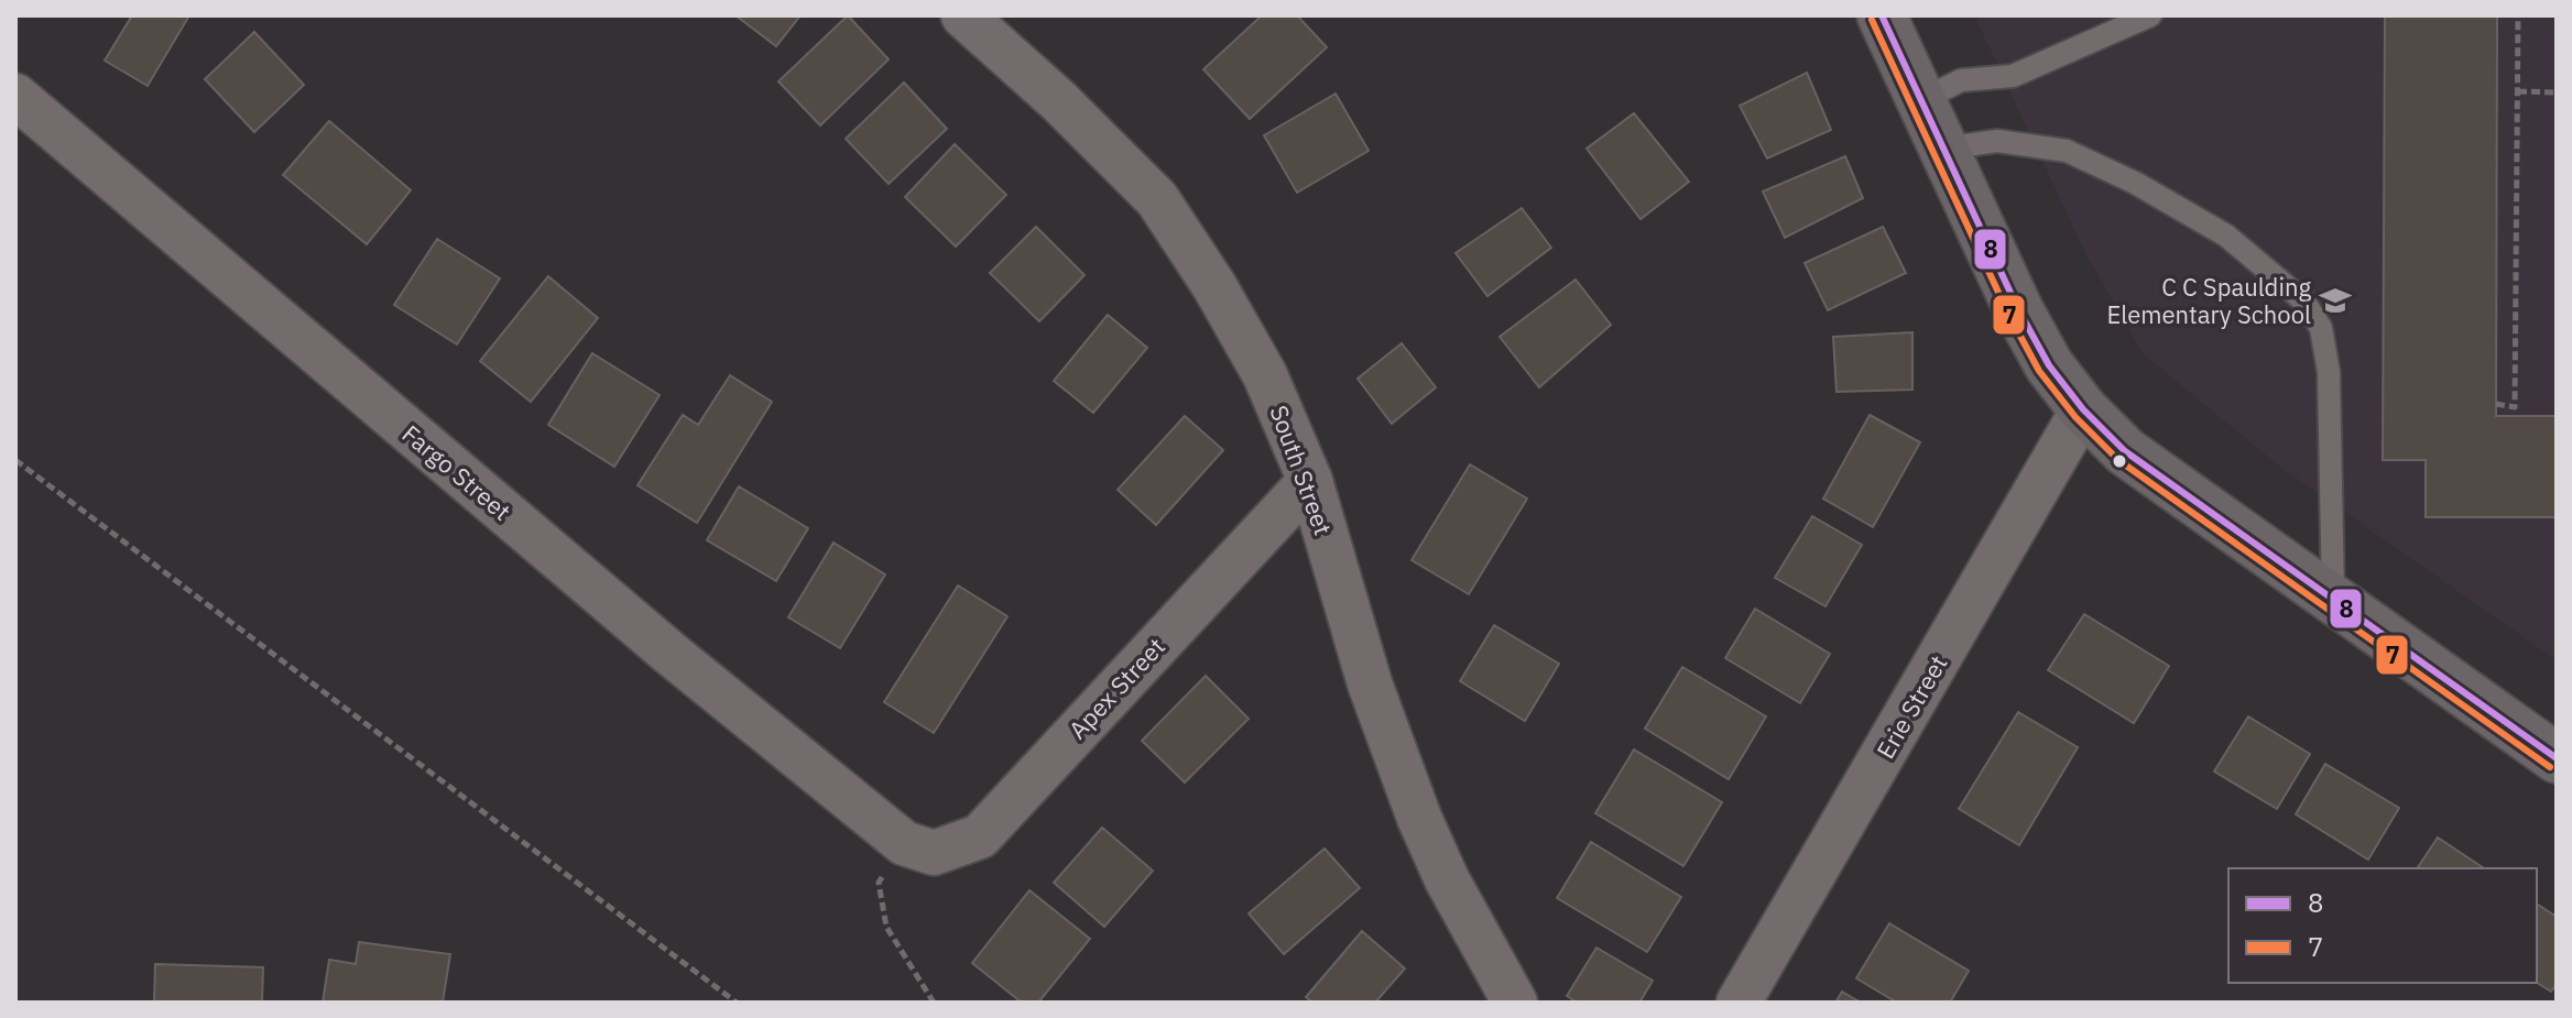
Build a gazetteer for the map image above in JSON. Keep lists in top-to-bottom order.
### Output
{
  "streets": {
    "street": [
      "South Street",
      "Fargo Street",
      "Apex Street",
      "Erie Street"
    ]
  },
  "crossings": [
    ["South Street", "Apex Street"],
    ["Fargo Street", "Apex Street"]
  ],
  "places": {
    "school or university": ["C C Spaulding Elementary School"]
  },
  "lines": ["transit line 8", "transit line 7"],
  "legend": ["8", "7"]
}
